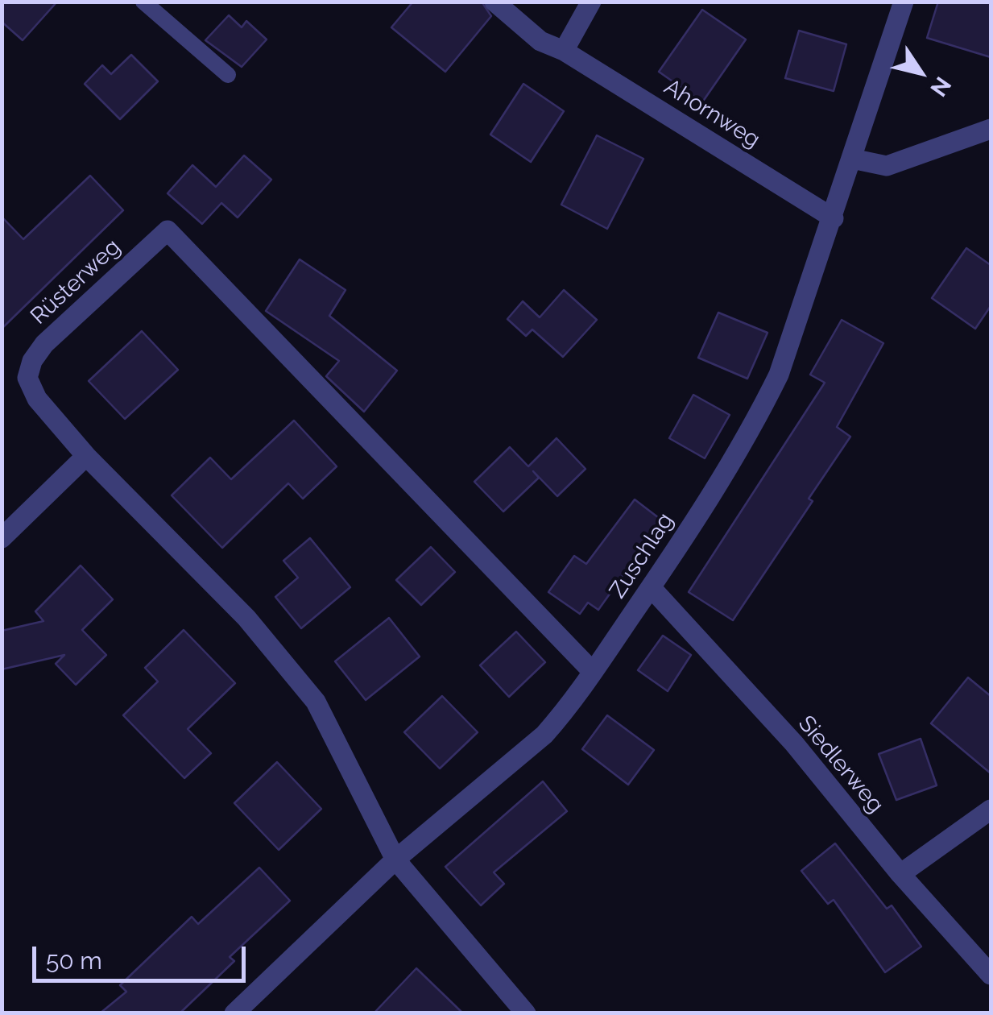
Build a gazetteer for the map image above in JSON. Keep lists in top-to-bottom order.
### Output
{
  "streets": {
    "street": [
      "Ahornweg",
      "Rüsterweg",
      "Zuschlag",
      "Siedlerweg"
    ]
  },
  "crossings": [
    ["Ahornweg", "Zuschlag"],
    ["Rüsterweg", "Zuschlag"],
    ["Zuschlag", "Siedlerweg"]
  ],
  "scale_bar": "50 m",
  "north": "bottom right"
}
